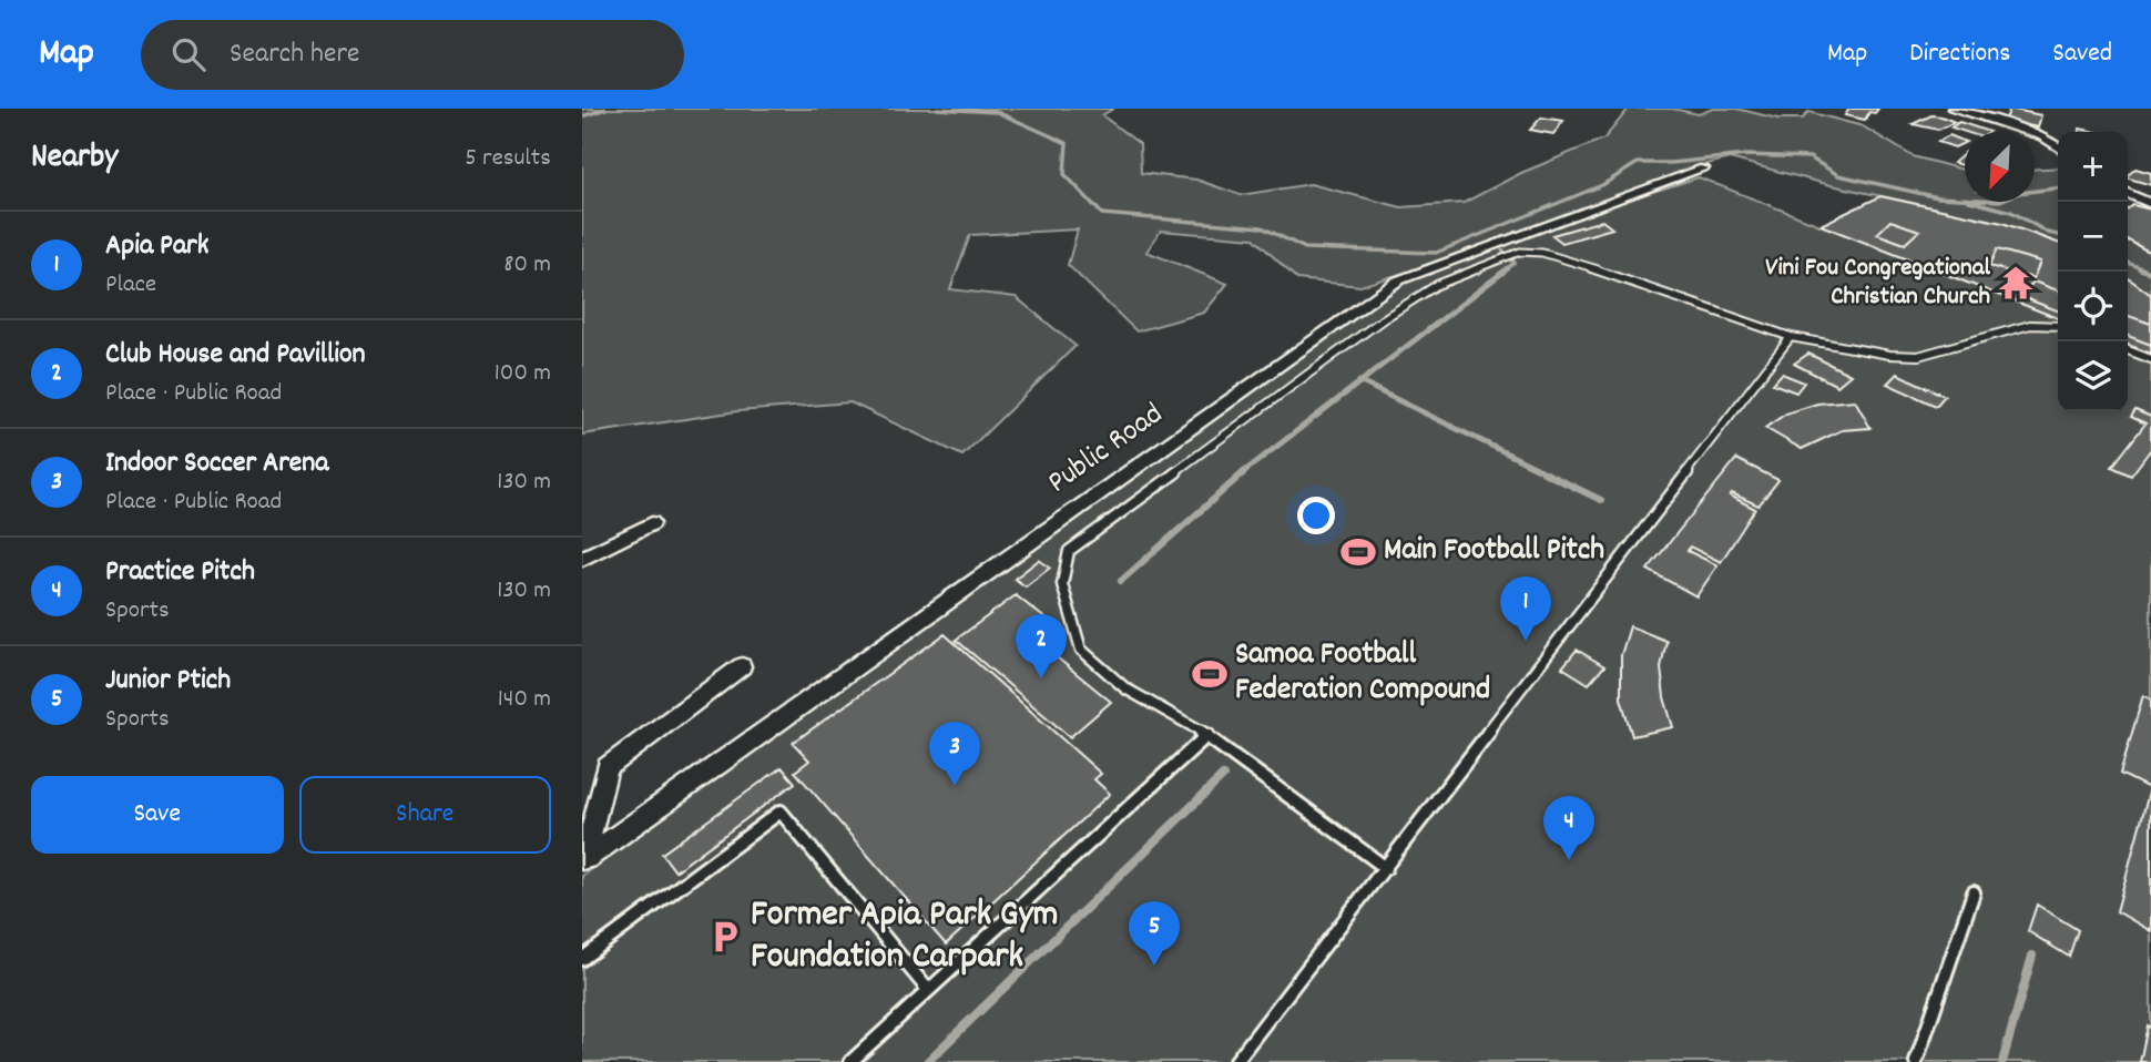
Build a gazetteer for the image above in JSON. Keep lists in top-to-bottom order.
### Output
{
  "streets": {
    "street": ["Public Road"]
  },
  "places": {
    "temple": ["Vini Fou Congregational Christian Church"],
    "sports": ["Main Football Pitch", "Samoa Football Federation Compound"],
    "parking": ["Former Apia Park Gym Foundation Carpark"]
  },
  "north": "bottom left",
  "page": {
    "header": "Map",
    "search": "Search here",
    "nav": ["Map", "Directions", "Saved"],
    "heading": ["Nearby", "5 results"],
    "map_buttons": ["+", "−"],
    "list": [
      {
        "mark": "1",
        "name": "Apia Park",
        "note": "Place",
        "value": "80 m"
      },
      {
        "mark": "2",
        "name": "Club House and Pavillion",
        "note": "Place · Public Road",
        "value": "100 m"
      },
      {
        "mark": "3",
        "name": "Indoor Soccer Arena",
        "note": "Place · Public Road",
        "value": "130 m"
      },
      {
        "mark": "4",
        "name": "Practice Pitch",
        "note": "Sports",
        "value": "130 m"
      },
      {
        "mark": "5",
        "name": "Junior Ptich",
        "note": "Sports",
        "value": "140 m"
      }
    ],
    "pins": [
      "1",
      "2",
      "3",
      "4",
      "5"
    ],
    "buttons": ["Save", "Share"]
  }
}
